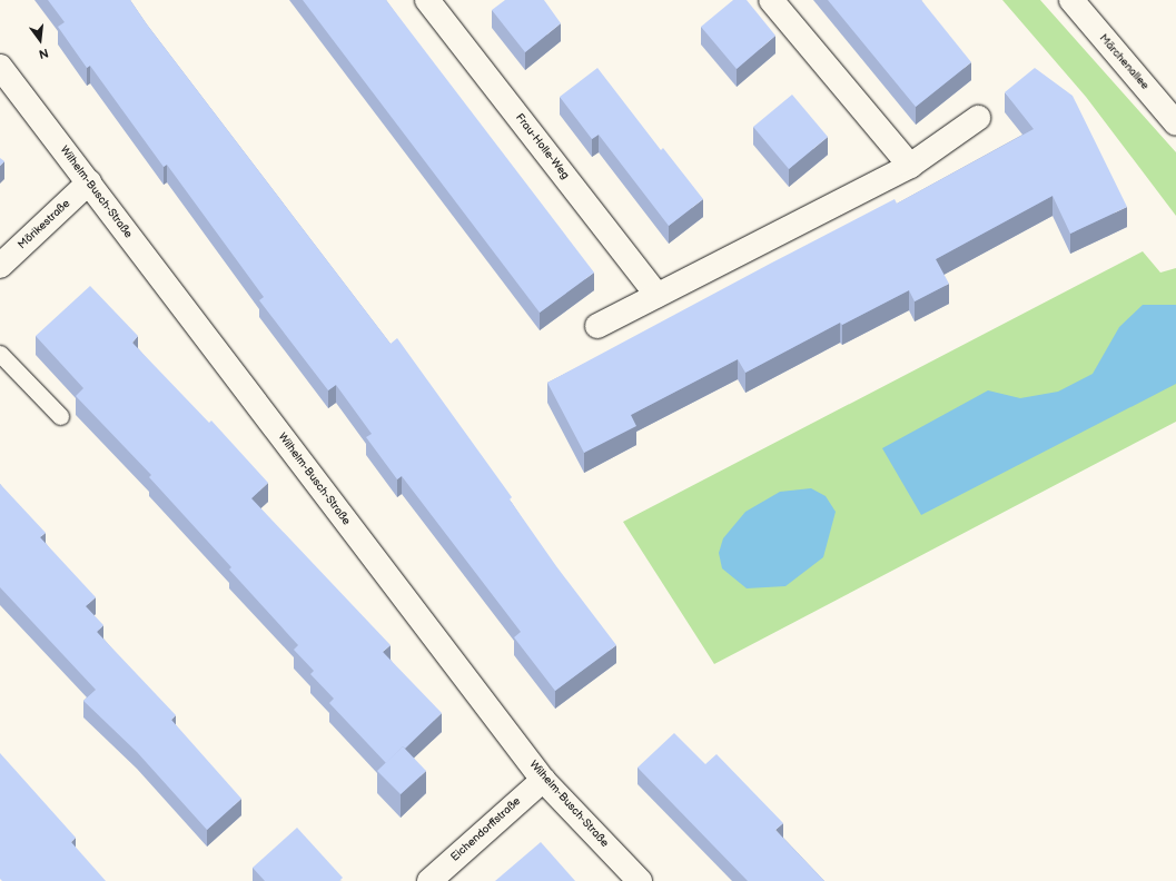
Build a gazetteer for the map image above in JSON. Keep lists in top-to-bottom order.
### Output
{
  "streets": {
    "street": [
      "Märchenallee",
      "Frau-Holle-Weg",
      "Wilhelm-Busch-Straße",
      "Mörikestraße",
      "Eichendorffstraße"
    ]
  },
  "crossings": [
    ["Wilhelm-Busch-Straße", "Mörikestraße"],
    ["Wilhelm-Busch-Straße", "Eichendorffstraße"]
  ],
  "north": "bottom"
}
